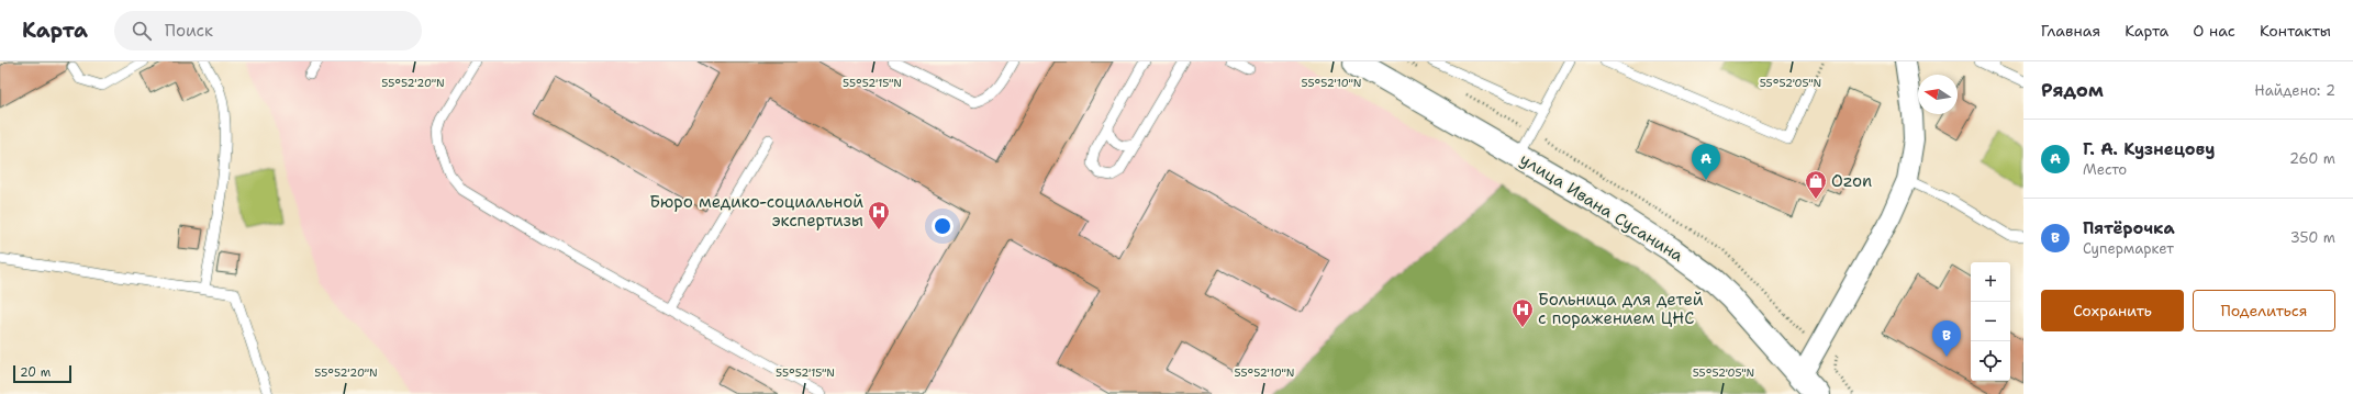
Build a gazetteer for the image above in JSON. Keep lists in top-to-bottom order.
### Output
{
  "streets": {
    "street": ["улица Ивана Сусанина"]
  },
  "places": {
    "shop": ["Ozon"],
    "hospital": ["Бюро медико-социальной экспертизы", "Больница для детей с поражением ЦНС"]
  },
  "scale_bar": "20 m",
  "north": "left",
  "page": {
    "header": "Карта",
    "search": "Поиск",
    "nav": [
      "Главная",
      "Карта",
      "О нас",
      "Контакты"
    ],
    "heading": ["Рядом", "Найдено: 2"],
    "list": [
      {
        "mark": "A",
        "name": "Г. А. Кузнецову",
        "note": "Место",
        "value": "260 m"
      },
      {
        "mark": "B",
        "name": "Пятёрочка",
        "note": "Супермаркет",
        "value": "350 m"
      }
    ],
    "pins": ["A", "B"],
    "map_buttons": ["+", "−"],
    "buttons": ["Сохранить", "Поделиться"],
    "scale": "20 m"
  },
  "coordinates": [
    "55°52'20\"N",
    "55°52'15\"N",
    "55°52'10\"N",
    "55°52'05\"N"
  ]
}
